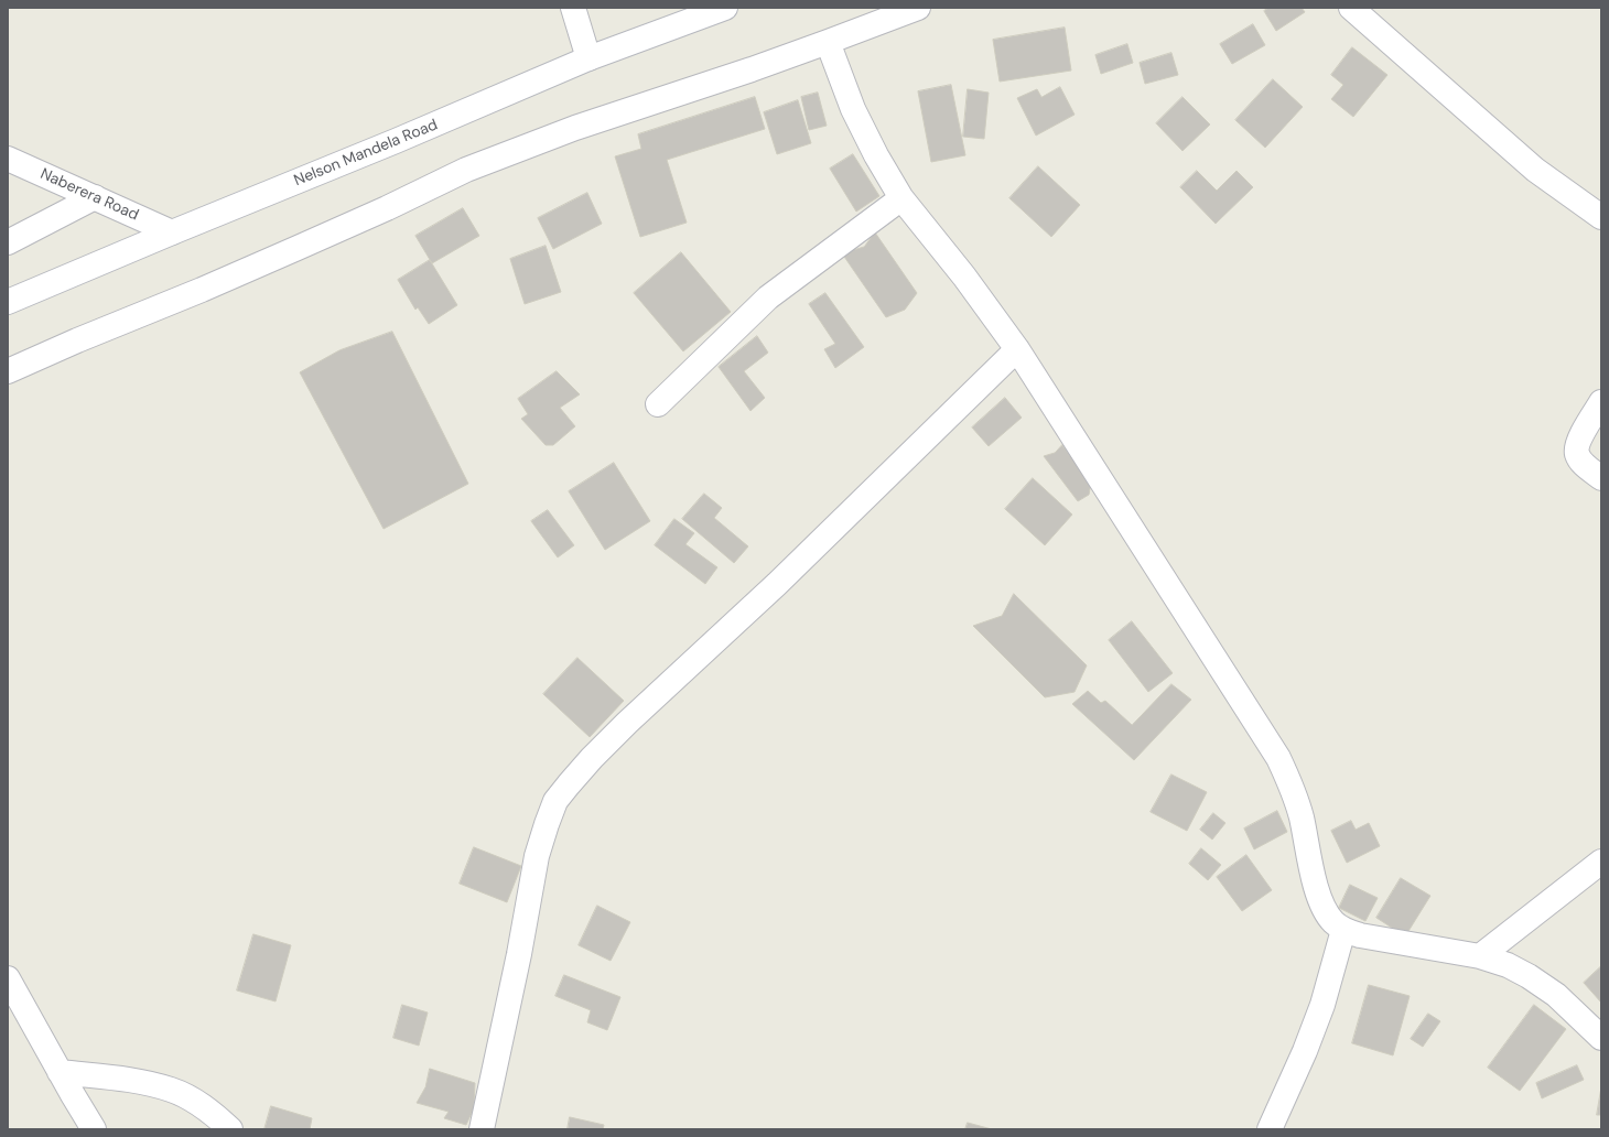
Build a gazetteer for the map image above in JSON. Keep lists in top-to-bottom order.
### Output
{
  "streets": {
    "street": ["Nelson Mandela Road", "Naberera Road"]
  },
  "crossings": [
    ["Nelson Mandela Road", "Naberera Road"]
  ]
}
